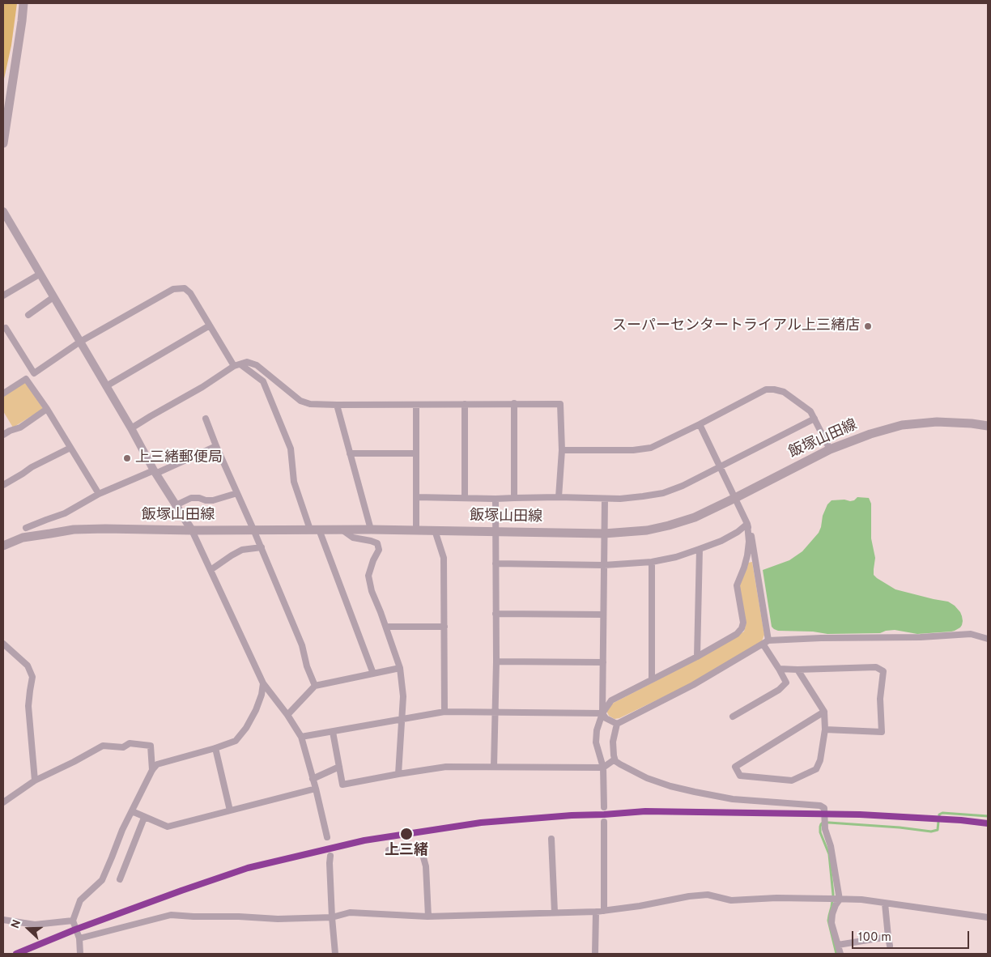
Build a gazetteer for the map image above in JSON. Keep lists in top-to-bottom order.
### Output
{
  "streets": {
    "main road": ["飯塚山田線"]
  },
  "places": ["スーパーセンタートライアル上三緒店", "上三緒郵便局", "上三緒"],
  "scale_bar": "100 m",
  "north": "left"
}
